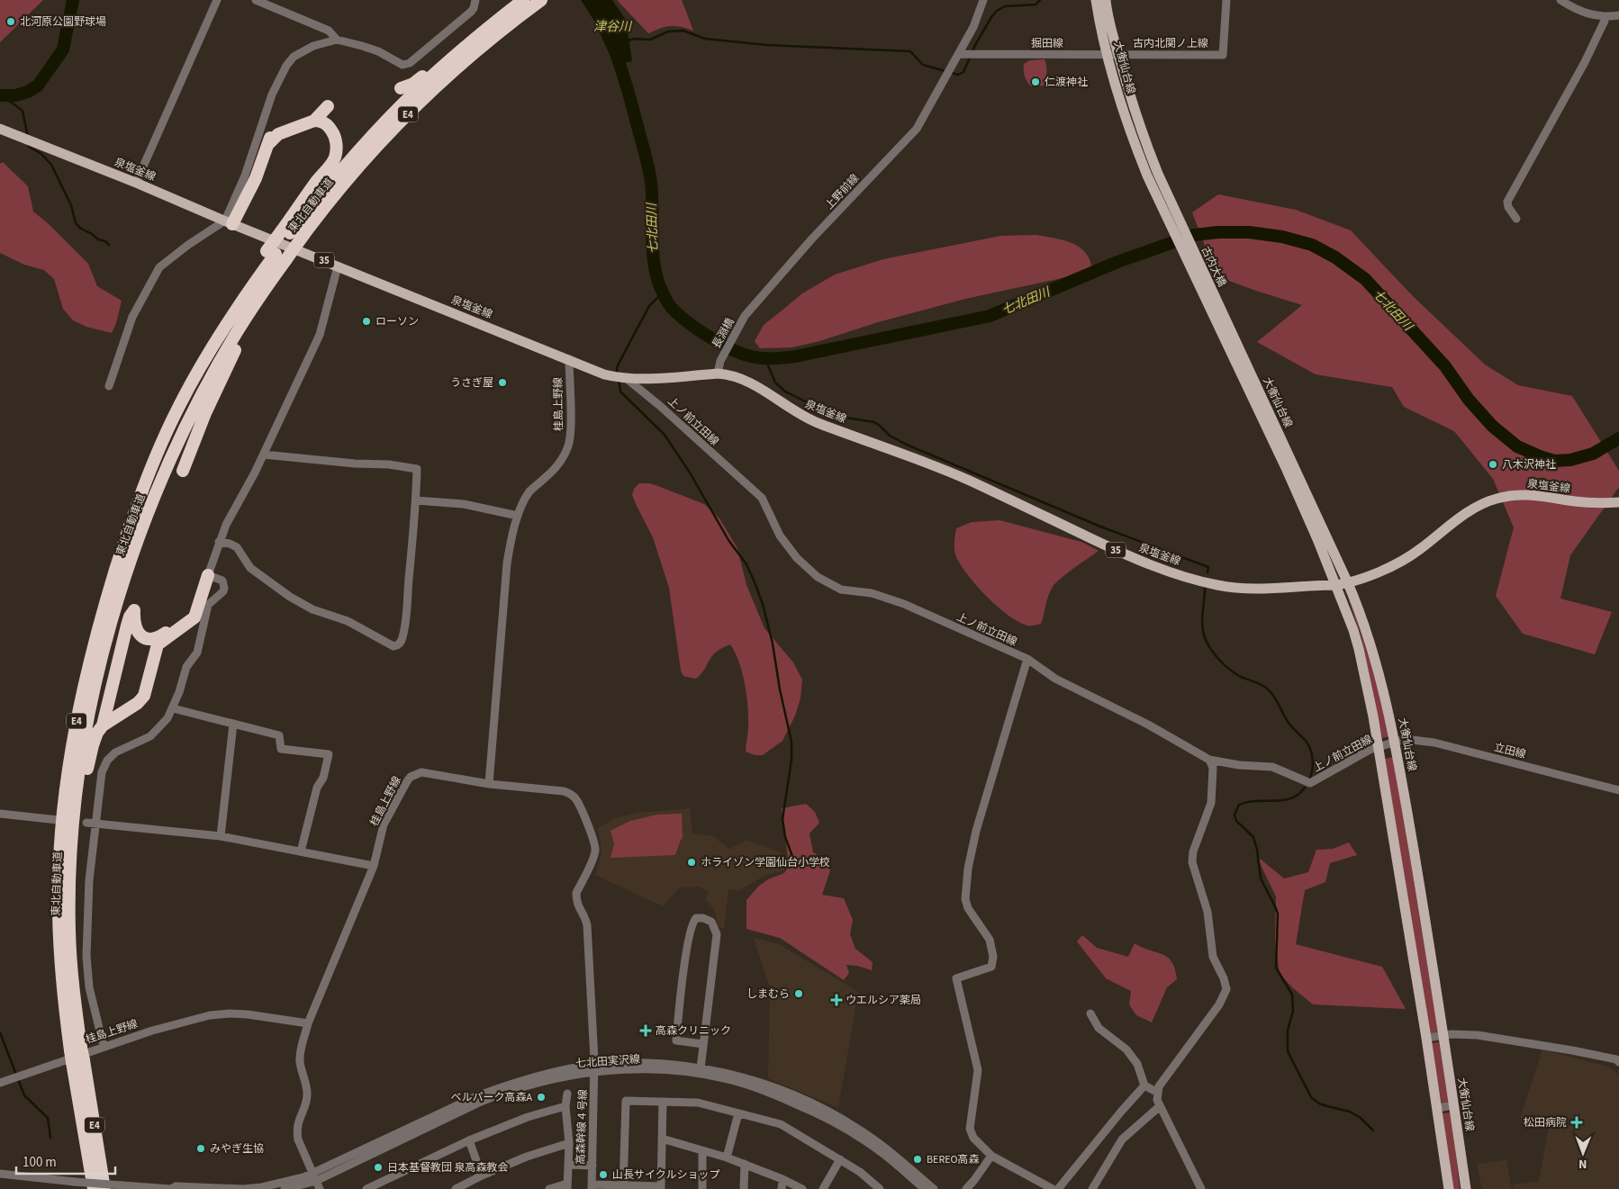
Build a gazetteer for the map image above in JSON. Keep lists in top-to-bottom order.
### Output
{
  "streets": {
    "highway": ["E4", "東北自動車道"],
    "main road": [
      "大衡仙台線",
      "泉塩釜線",
      "35",
      "古内大橋"
    ],
    "street": [
      "掘田線",
      "古内北関ノ上線",
      "上野前線",
      "長淵橋",
      "桂島上野線",
      "上ノ前立田線",
      "立田線",
      "七北田実沢線",
      "高森幹線４号線"
    ]
  },
  "crossings": [
    ["掘田線", "古内北関ノ上線"],
    ["掘田線", "大衡仙台線"],
    ["掘田線", "上野前線"],
    ["古内北関ノ上線", "大衡仙台線"],
    ["大衡仙台線", "泉塩釜線"],
    ["大衡仙台線", "古内大橋"],
    ["大衡仙台線", "上ノ前立田線"],
    ["大衡仙台線", "立田線"],
    ["泉塩釜線", "長淵橋"],
    ["泉塩釜線", "桂島上野線"],
    ["泉塩釜線", "上ノ前立田線"],
    ["上野前線", "長淵橋"],
    ["桂島上野線", "高森幹線４号線"],
    ["上ノ前立田線", "立田線"],
    ["七北田実沢線", "高森幹線４号線"]
  ],
  "water": ["津谷川", "七北田川"],
  "places": {
    "other": [
      "北河原公園野球場",
      "仁渡神社",
      "ローソン",
      "うさぎ屋",
      "八木沢神社",
      "ホライゾン学園仙台小学校",
      "しまむら",
      "ベルパーク高森A",
      "みやぎ生協",
      "BEREO高森",
      "日本基督教団 泉高森教会",
      "山長サイクルショップ"
    ],
    "health": ["ウエルシア薬局", "高森クリニック", "松田病院"]
  },
  "scale_bar": "100 m",
  "north": "bottom"
}
